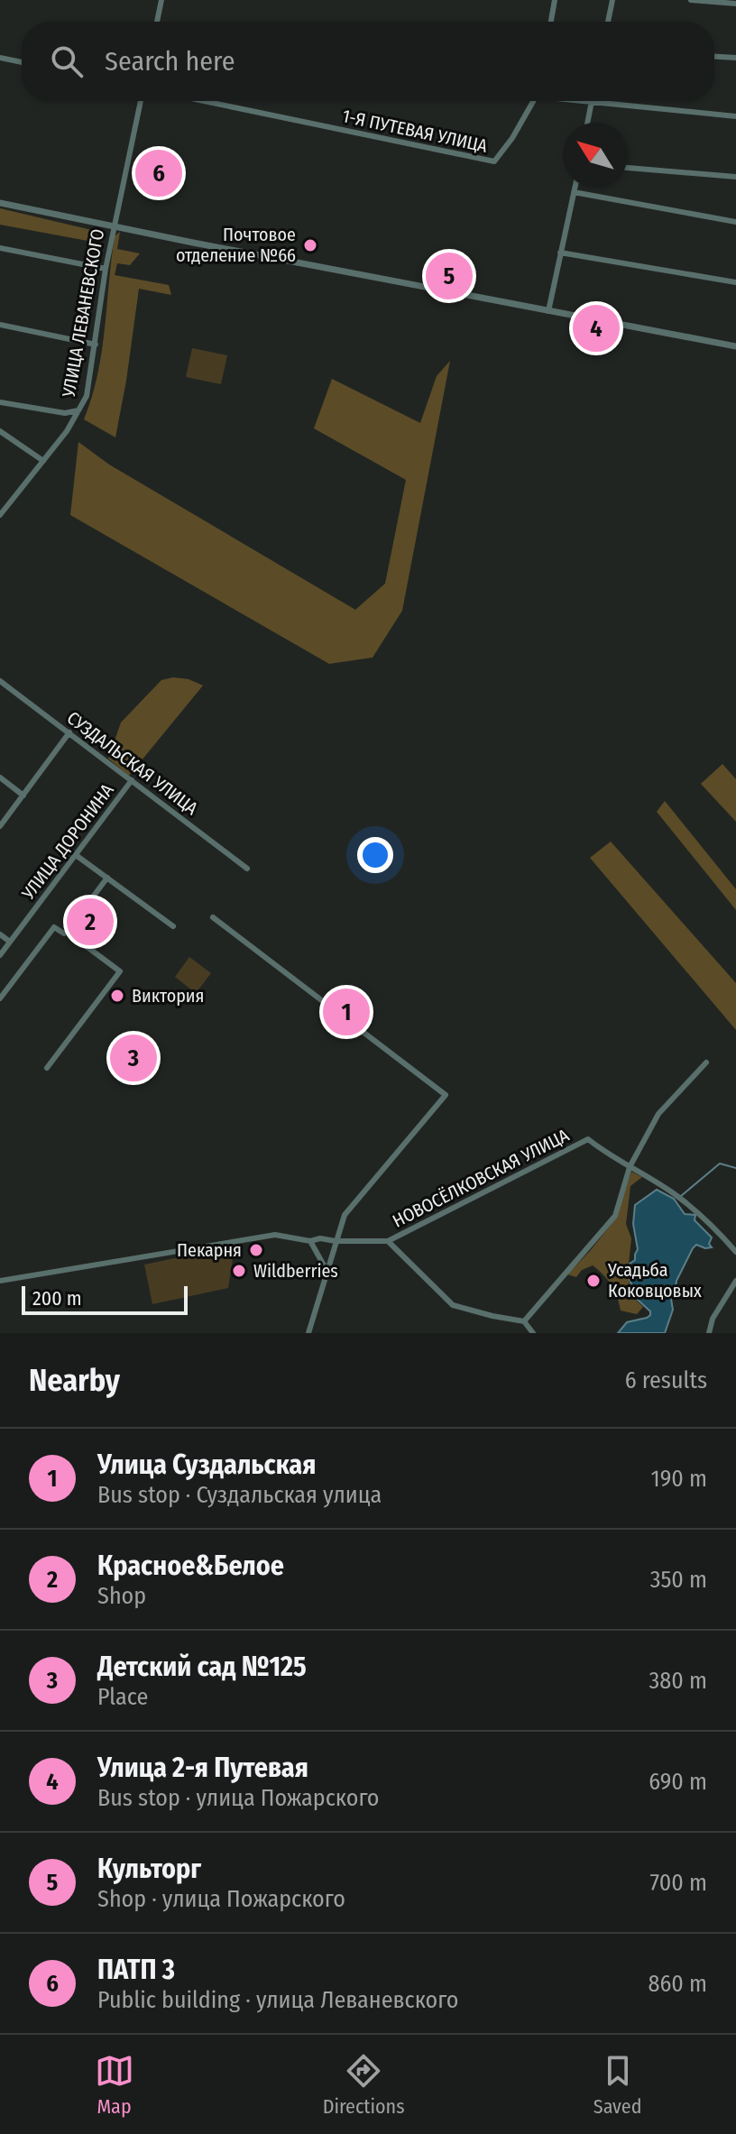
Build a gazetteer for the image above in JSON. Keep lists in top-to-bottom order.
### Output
{
  "streets": {
    "street": [
      "1-Я ПУТЕВАЯ УЛИЦА",
      "УЛИЦА ЛЕВАНЕВСКОГО",
      "СУЗДАЛЬСКАЯ УЛИЦА",
      "УЛИЦА ДОРОНИНА",
      "НОВОСЁЛКОВСКАЯ УЛИЦА"
    ]
  },
  "crossings": [
    ["СУЗДАЛЬСКАЯ УЛИЦА", "УЛИЦА ДОРОНИНА"]
  ],
  "places": [
    "Почтовое отделение №66",
    "Виктория",
    "Пекарня",
    "Wildberries",
    "Усадьба Коковцовых"
  ],
  "scale_bar": "200 m",
  "north": "top left",
  "page": {
    "search": "Search here",
    "pins": [
      "6",
      "5",
      "4",
      "2",
      "1",
      "3"
    ],
    "scale": "200 m",
    "heading": ["Nearby", "6 results"],
    "list": [
      {
        "mark": "1",
        "name": "Улица Суздальская",
        "note": "Bus stop · Суздальская улица",
        "value": "190 m"
      },
      {
        "mark": "2",
        "name": "Красное&Белое",
        "note": "Shop",
        "value": "350 m"
      },
      {
        "mark": "3",
        "name": "Детский сад №125",
        "note": "Place",
        "value": "380 m"
      },
      {
        "mark": "4",
        "name": "Улица 2-я Путевая",
        "note": "Bus stop · улица Пожарского",
        "value": "690 m"
      },
      {
        "mark": "5",
        "name": "Культорг",
        "note": "Shop · улица Пожарского",
        "value": "700 m"
      },
      {
        "mark": "6",
        "name": "ПАТП 3",
        "note": "Public building · улица Леваневского",
        "value": "860 m"
      }
    ],
    "nav": ["Map", "Directions", "Saved"]
  }
}
